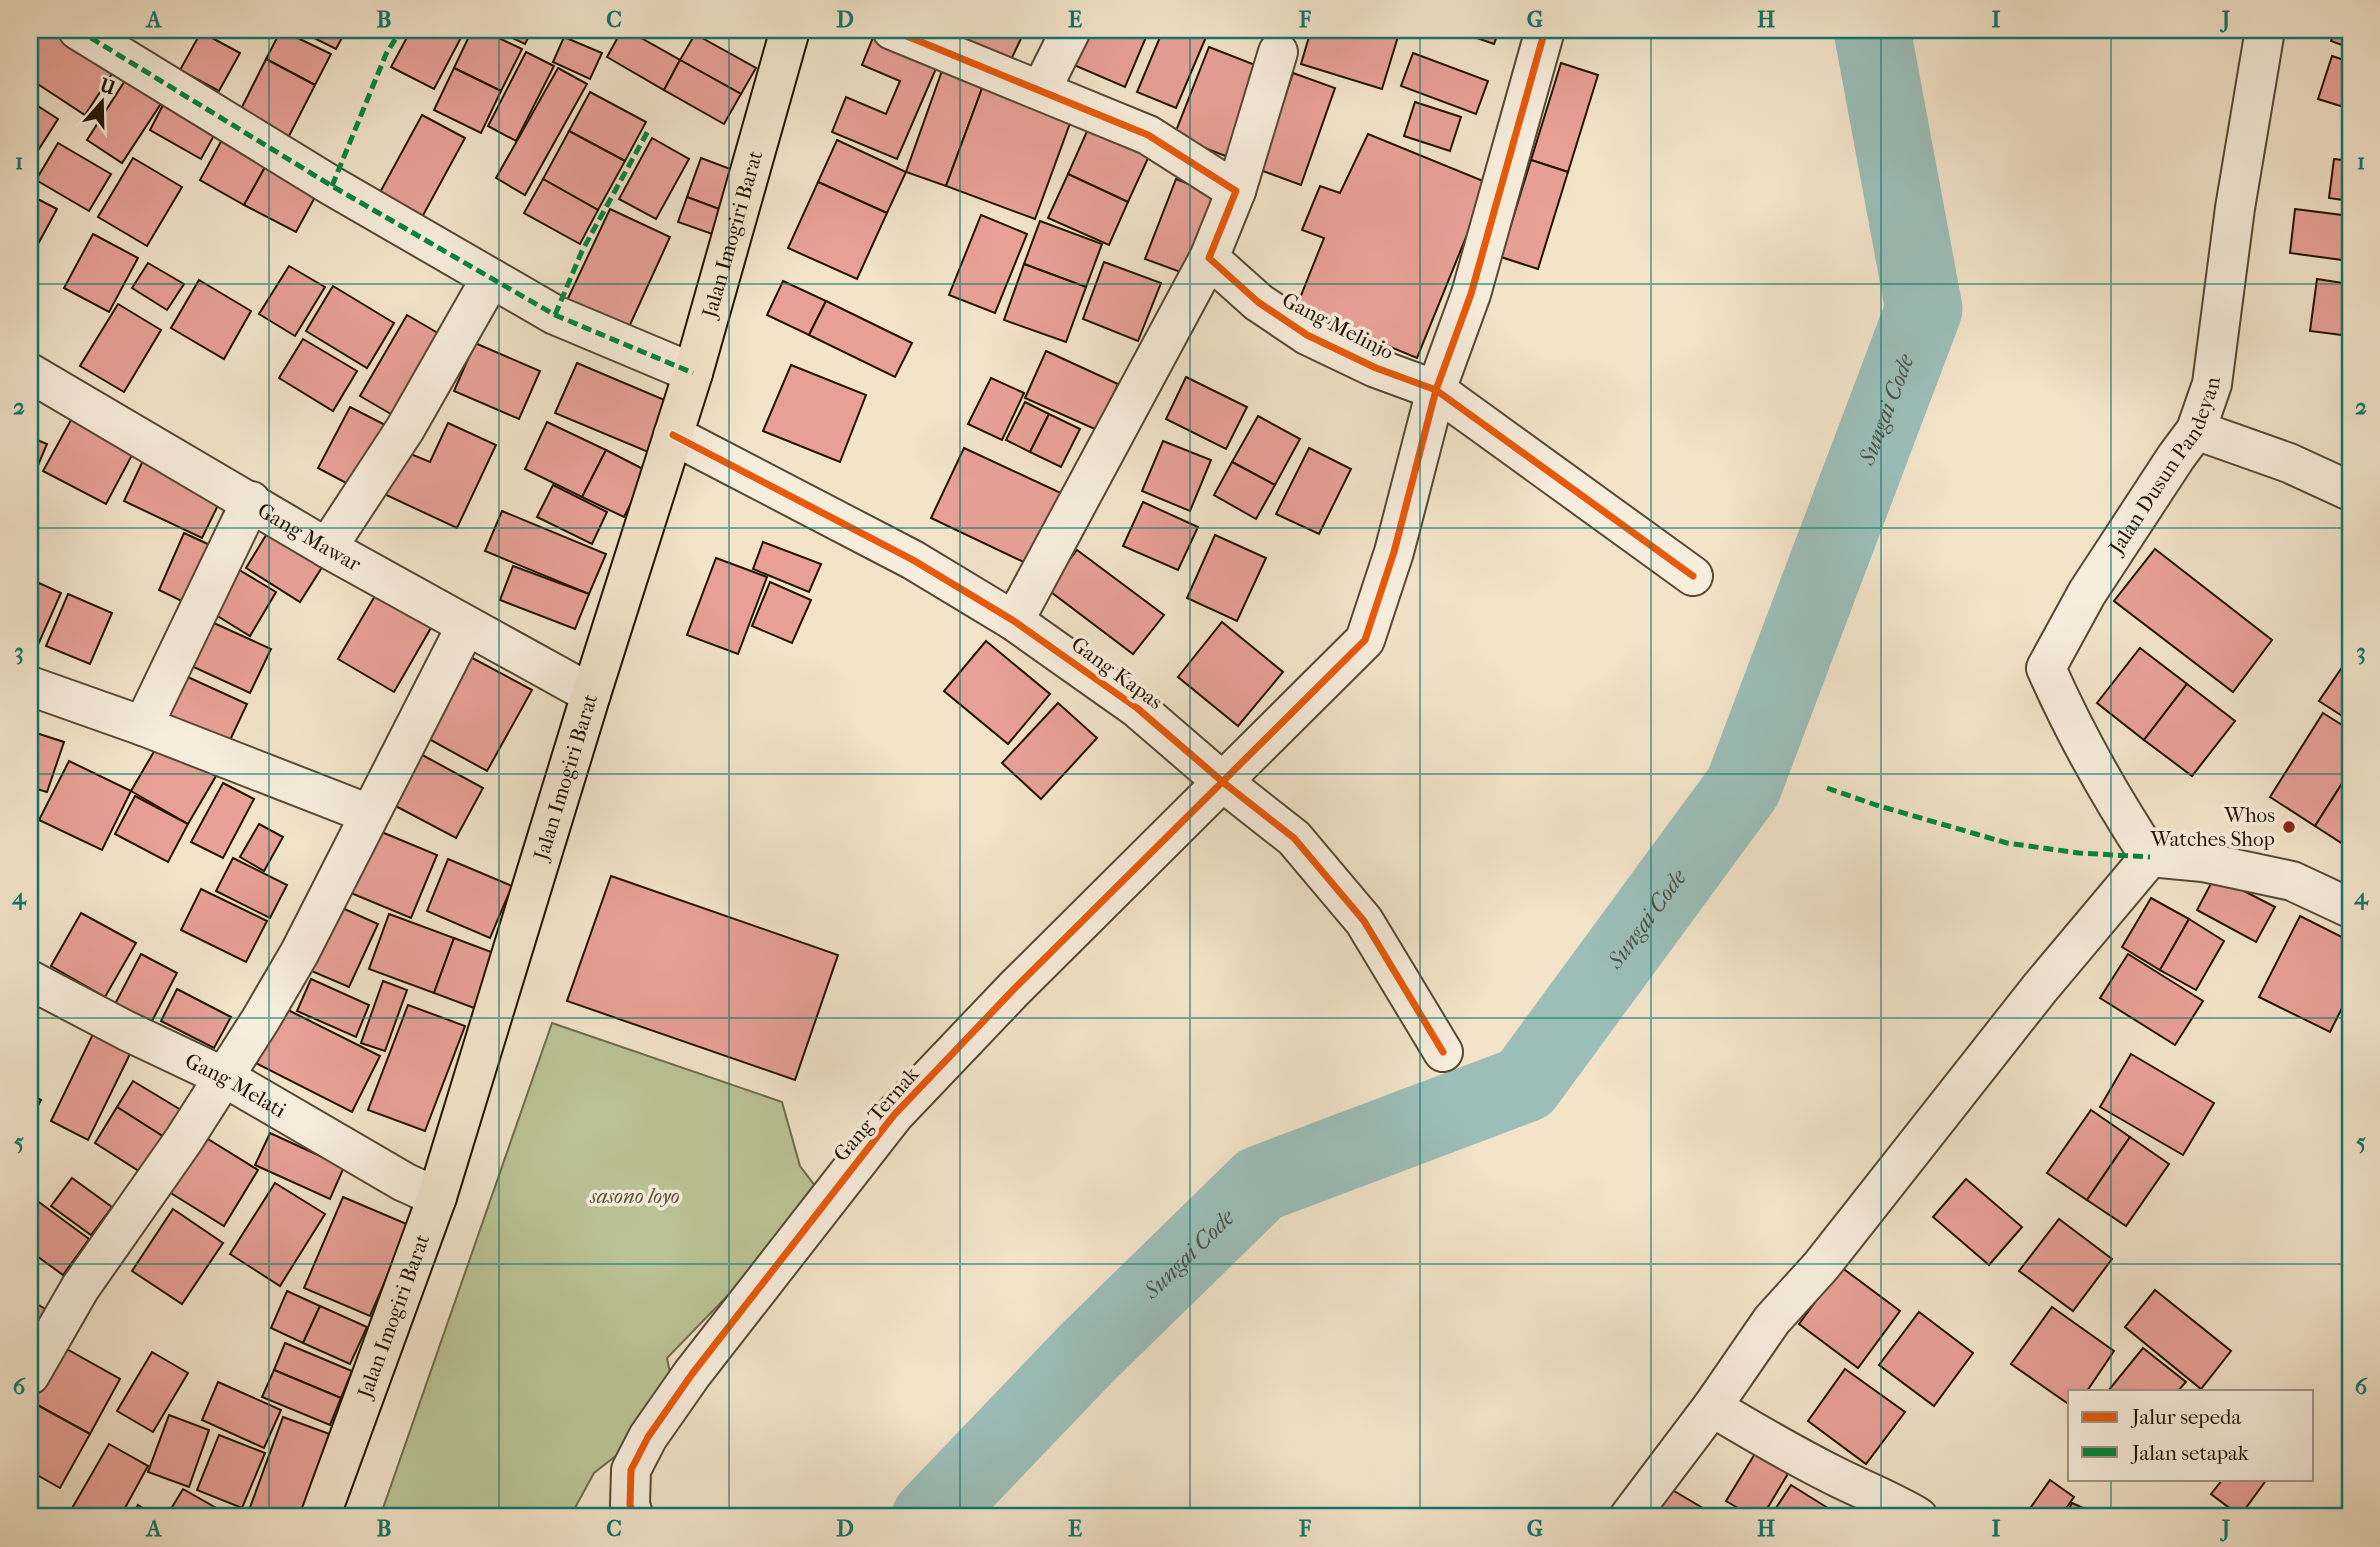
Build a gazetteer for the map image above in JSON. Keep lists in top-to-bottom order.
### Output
{
  "streets": {
    "main road": ["Jalan Imogiri Barat"],
    "street": [
      "Gang Melinjo",
      "Jalan Dusun Pandeyan",
      "Gang Mawar",
      "Gang Kapas",
      "Gang Melati",
      "Gang Ternak"
    ]
  },
  "crossings": [
    ["Jalan Imogiri Barat", "Gang Mawar"],
    ["Jalan Imogiri Barat", "Gang Kapas"],
    ["Jalan Imogiri Barat", "Gang Melati"],
    ["Gang Melinjo", "Gang Ternak"],
    ["Gang Kapas", "Gang Ternak"]
  ],
  "water": ["Sungai Code"],
  "parks": ["sasono loyo"],
  "places": ["Whos Watches Shop"],
  "legend": ["Jalur sepeda", "Jalan setapak"],
  "north": "top",
  "grid": {
    "columns": [
      "A",
      "B",
      "C",
      "D",
      "E",
      "F",
      "G",
      "H",
      "I",
      "J"
    ],
    "rows": [
      "1",
      "2",
      "3",
      "4",
      "5",
      "6"
    ]
  }
}
